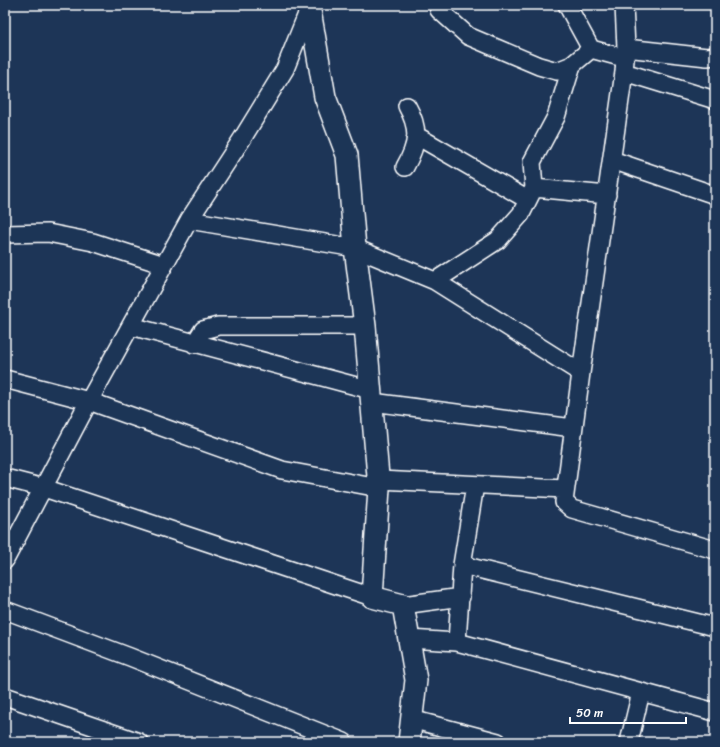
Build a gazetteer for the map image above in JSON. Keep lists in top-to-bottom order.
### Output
{
  "scale_bar": "50 m"
}
